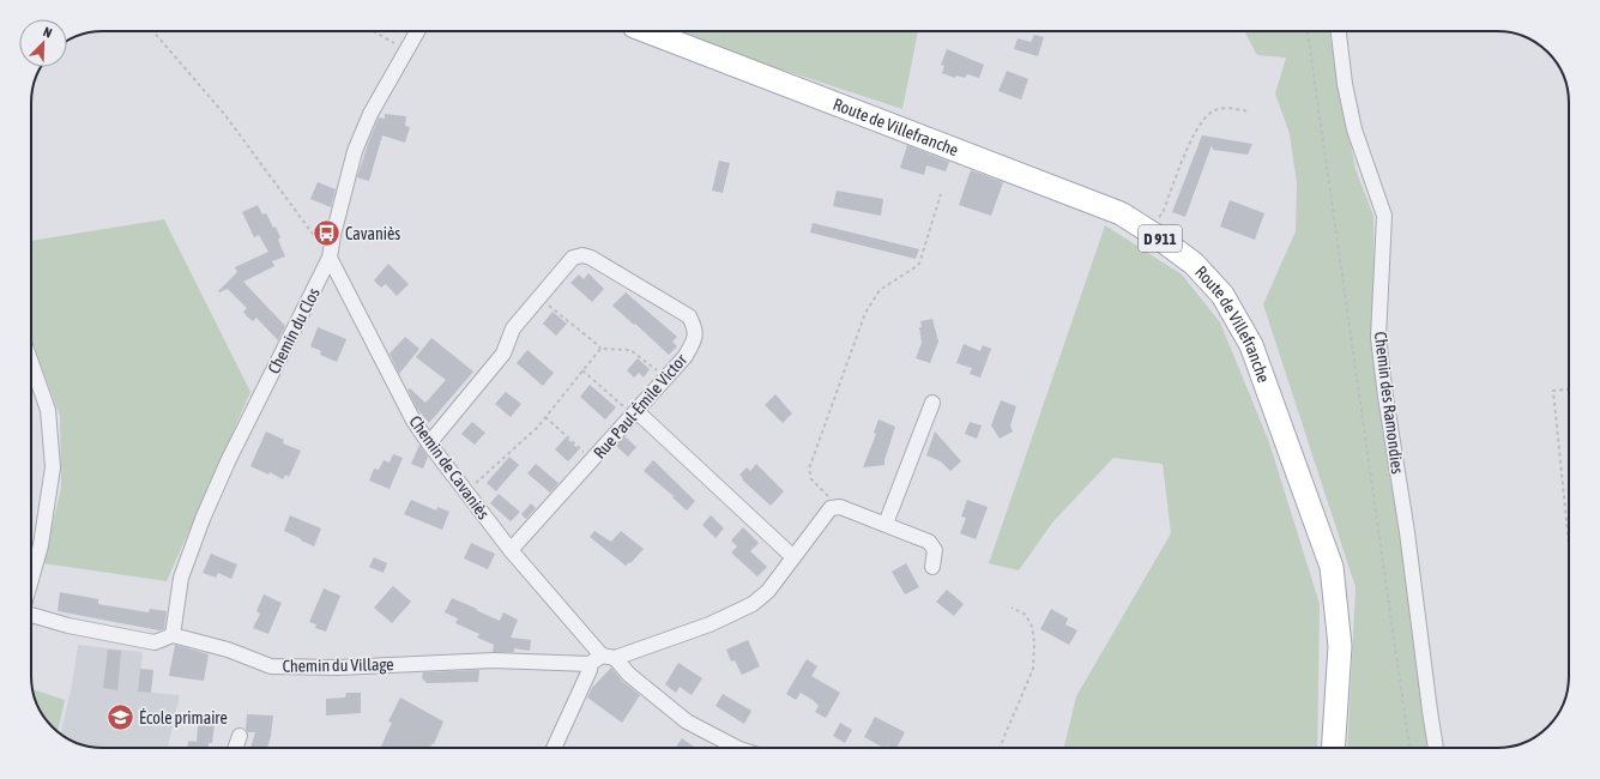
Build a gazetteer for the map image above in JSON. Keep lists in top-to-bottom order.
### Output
{
  "streets": {
    "main road": ["Route de Villefranche", "D 911"],
    "street": [
      "Chemin du Clos",
      "Chemin des Ramondies",
      "Rue Paul-Émile Victor",
      "Chemin de Cavaniès",
      "Chemin du Village"
    ]
  },
  "crossings": [
    ["Chemin du Clos", "Chemin de Cavaniès"],
    ["Chemin du Clos", "Chemin du Village"],
    ["Rue Paul-Émile Victor", "Chemin de Cavaniès"],
    ["Chemin de Cavaniès", "Chemin du Village"]
  ],
  "places": {
    "bus stop": ["Cavaniès"],
    "school or university": ["École primaire"]
  },
  "north": "top right"
}
